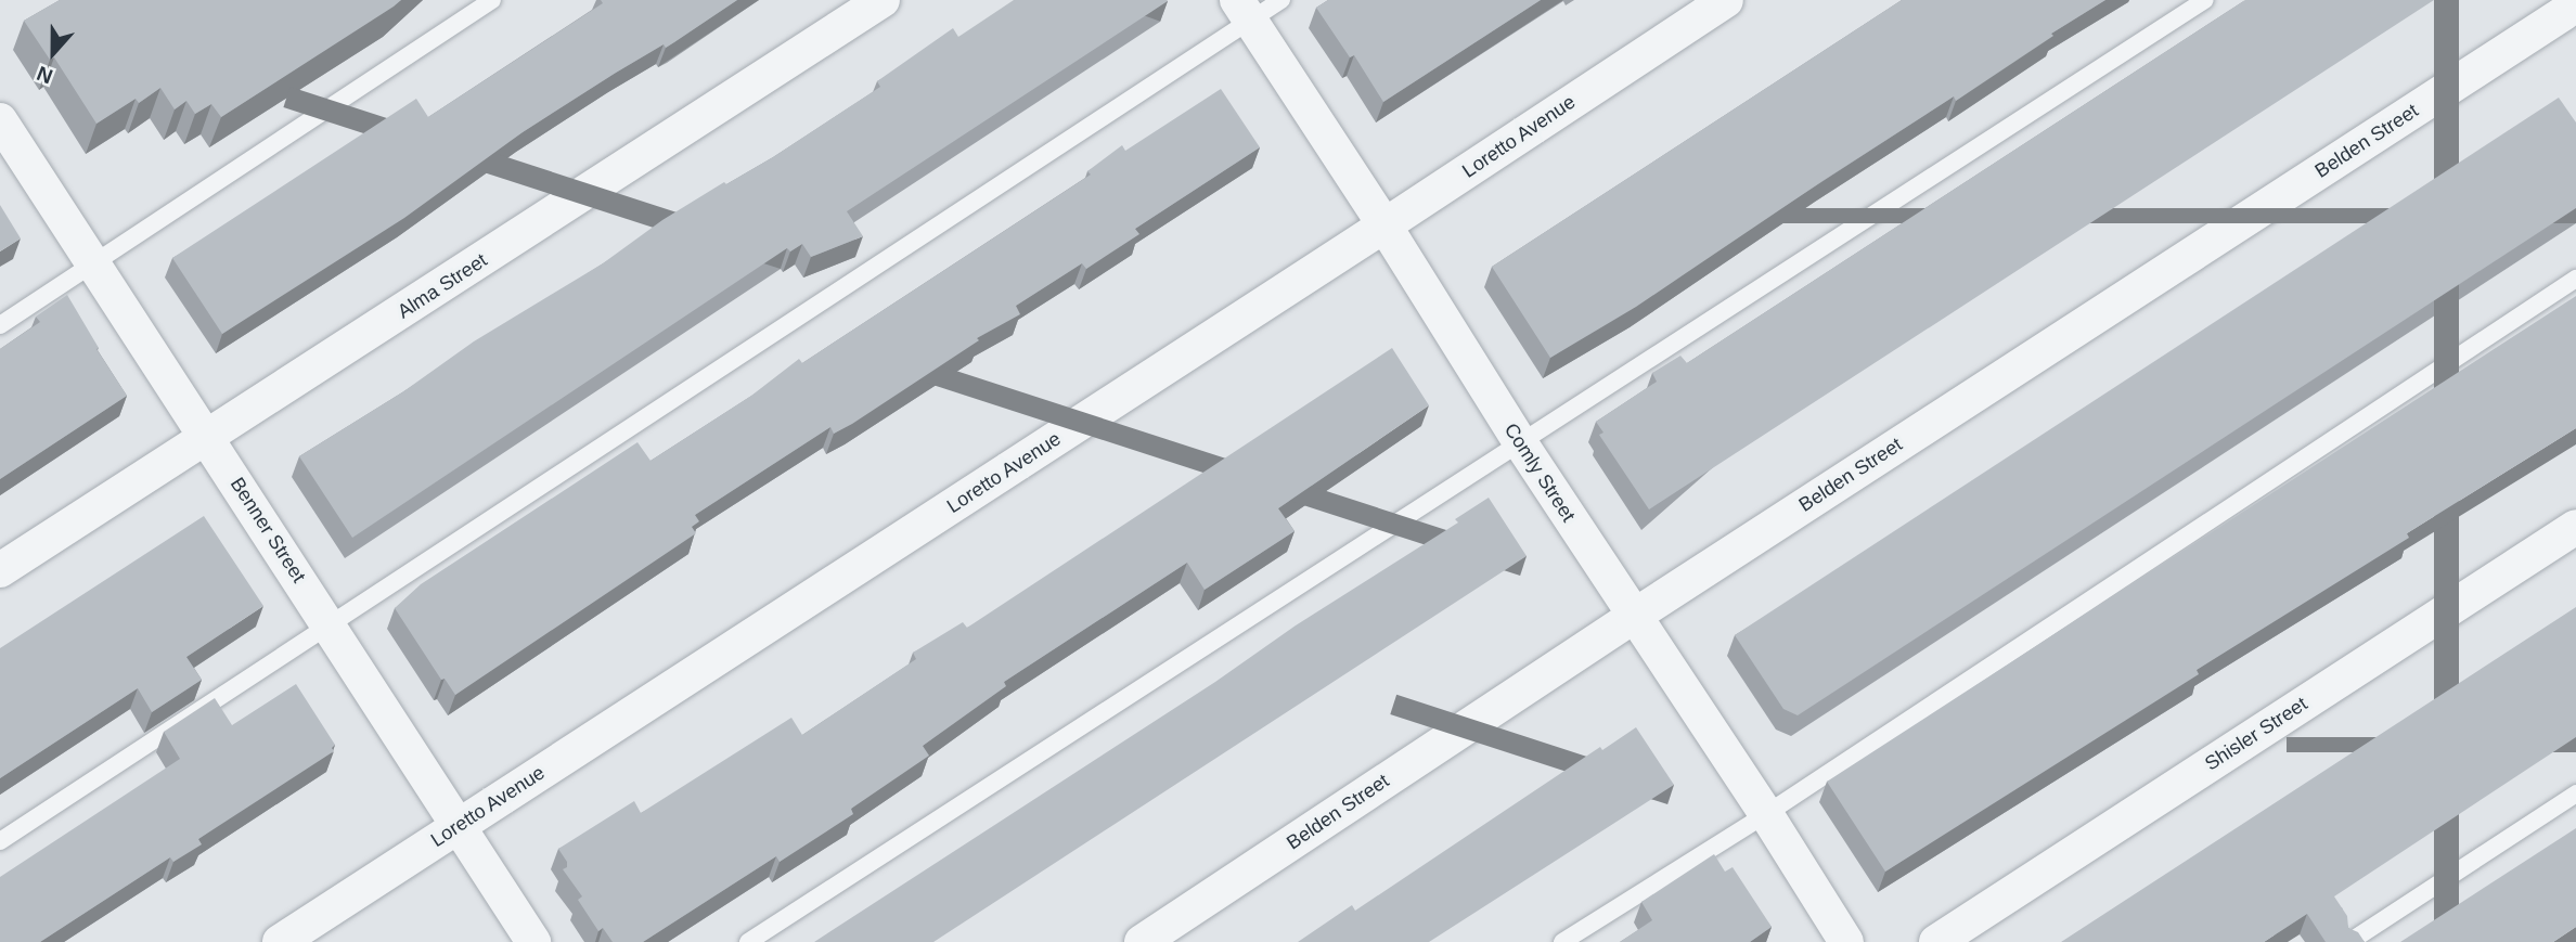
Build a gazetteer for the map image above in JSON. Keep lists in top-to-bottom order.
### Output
{
  "streets": {
    "street": [
      "Loretto Avenue",
      "Belden Street",
      "Alma Street",
      "Comly Street",
      "Benner Street",
      "Shisler Street"
    ]
  },
  "crossings": [
    ["Loretto Avenue", "Comly Street"],
    ["Loretto Avenue", "Benner Street"],
    ["Belden Street", "Comly Street"],
    ["Alma Street", "Benner Street"]
  ],
  "north": "bottom"
}
